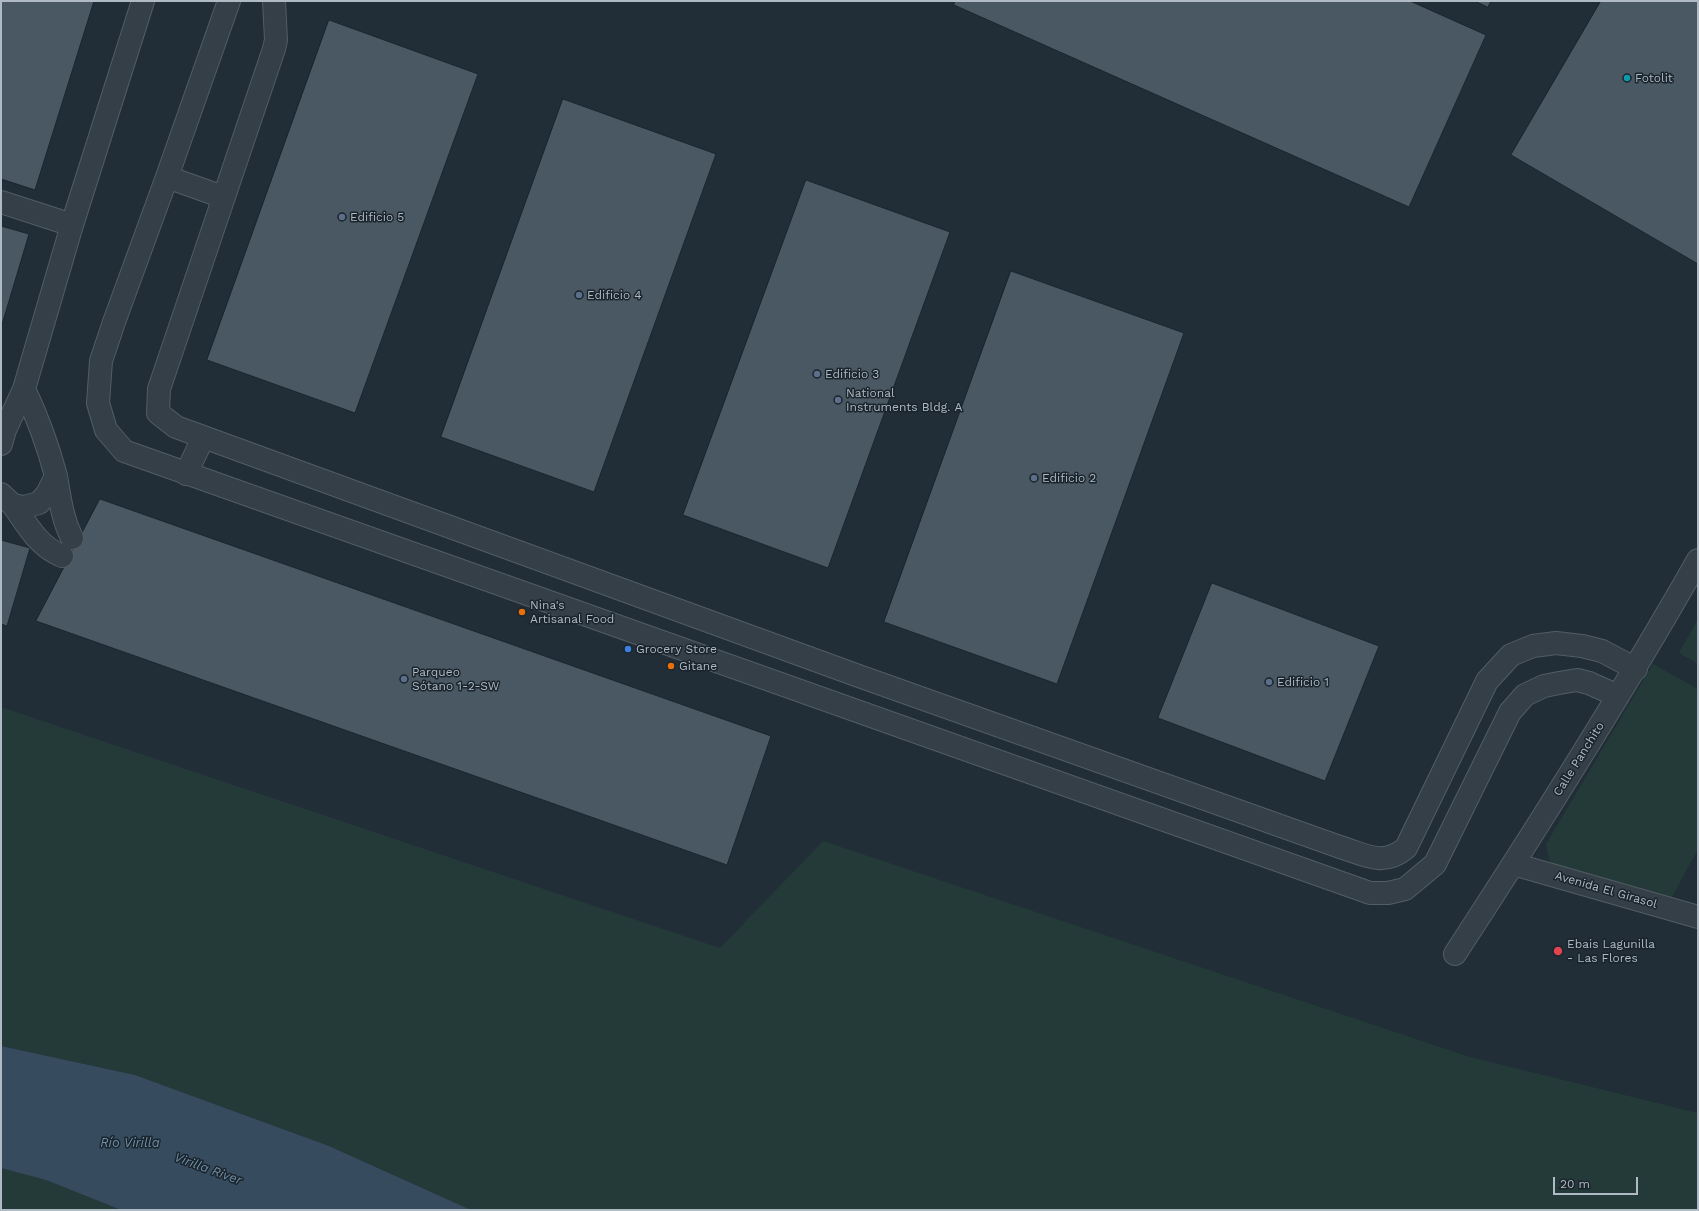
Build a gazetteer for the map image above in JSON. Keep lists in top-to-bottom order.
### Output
{
  "streets": {
    "street": ["Calle Panchito", "Avenida El Girasol"]
  },
  "crossings": [
    ["Calle Panchito", "Avenida El Girasol"]
  ],
  "water": ["Río Virilla", "Virilla River"],
  "places": [
    "Fotolit",
    "Edificio 5",
    "Edificio 4",
    "Edificio 3",
    "National Instruments Bldg. A",
    "Edificio 2",
    "Nina's Artisanal Food",
    "Grocery Store",
    "Gitane",
    "Parqueo Sótano 1-2-SW",
    "Edificio 1",
    "Ebais Lagunilla - Las Flores"
  ],
  "scale_bar": "20 m"
}
